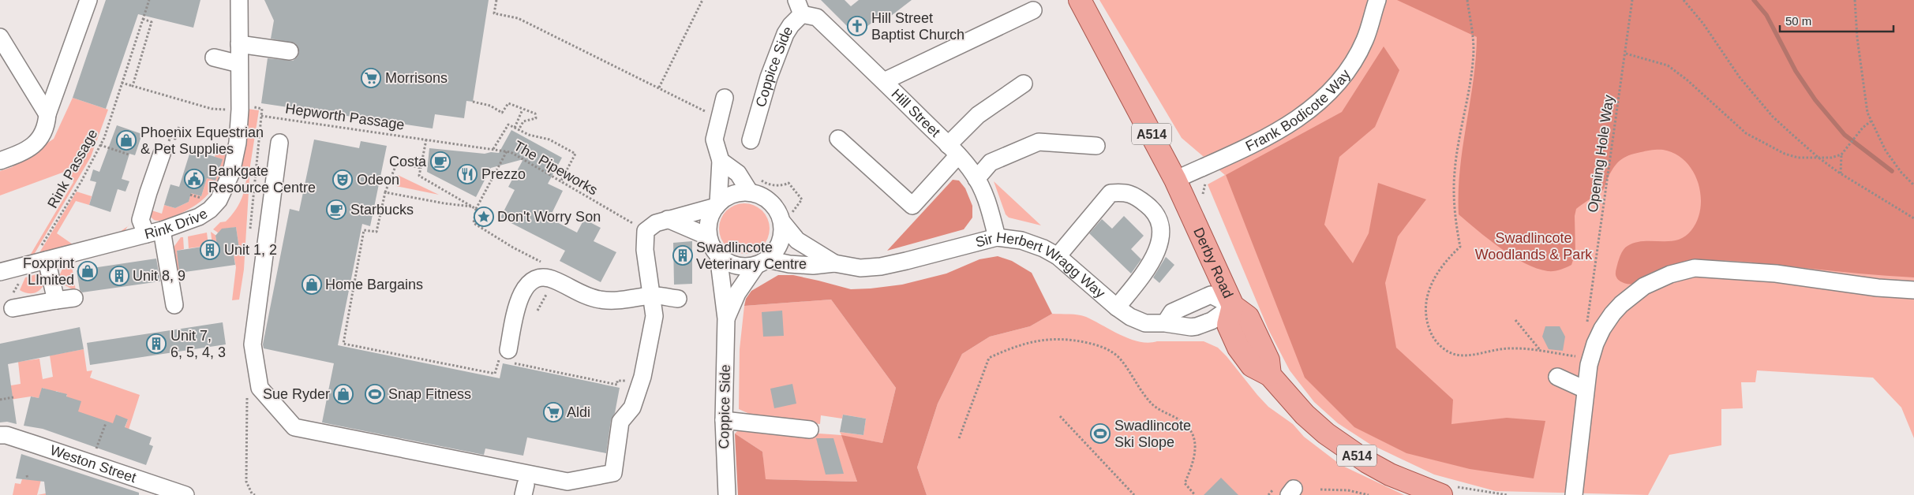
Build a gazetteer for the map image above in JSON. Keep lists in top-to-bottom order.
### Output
{
  "streets": {
    "main road": ["A514", "Derby Road"],
    "street": [
      "Coppice Side",
      "Frank Bodicote Way",
      "Hill Street",
      "Rink Drive",
      "Sir Herbert Wragg Way",
      "Weston Street"
    ],
    "path": [
      "Hepworth Passage",
      "Opening Hole Way",
      "The Pipeworks",
      "Rink Passage"
    ]
  },
  "crossings": [
    ["Coppice Side", "Hill Street"],
    ["Coppice Side", "Sir Herbert Wragg Way"],
    ["Frank Bodicote Way", "Derby Road"],
    ["Hill Street", "Sir Herbert Wragg Way"],
    ["Hepworth Passage", "The Pipeworks"],
    ["Rink Passage", "Rink Drive"],
    ["Derby Road", "Sir Herbert Wragg Way"]
  ],
  "parks": ["Swadlincote Woodlands & Park"],
  "places": {
    "church": ["Hill Street Baptist Church"],
    "supermarket": ["Morrisons", "Aldi"],
    "shop": [
      "Phoenix Equestrian & Pet Supplies",
      "Foxprint LImited",
      "Home Bargains",
      "Sue Ryder"
    ],
    "cafe": ["Costa", "Starbucks"],
    "restaurant": ["Prezzo"],
    "public building": ["Bankgate Resource Centre"],
    "theatre": ["Odeon"],
    "place": ["Don't Worry Son"],
    "building": [
      "Unit 1, 2",
      "Swadlincote Veterinary Centre",
      "Unit 8, 9",
      "Unit 7, 6, 5, 4, 3"
    ],
    "sports": ["Snap Fitness", "Swadlincote Ski Slope"]
  },
  "scale_bar": "50 m"
}
